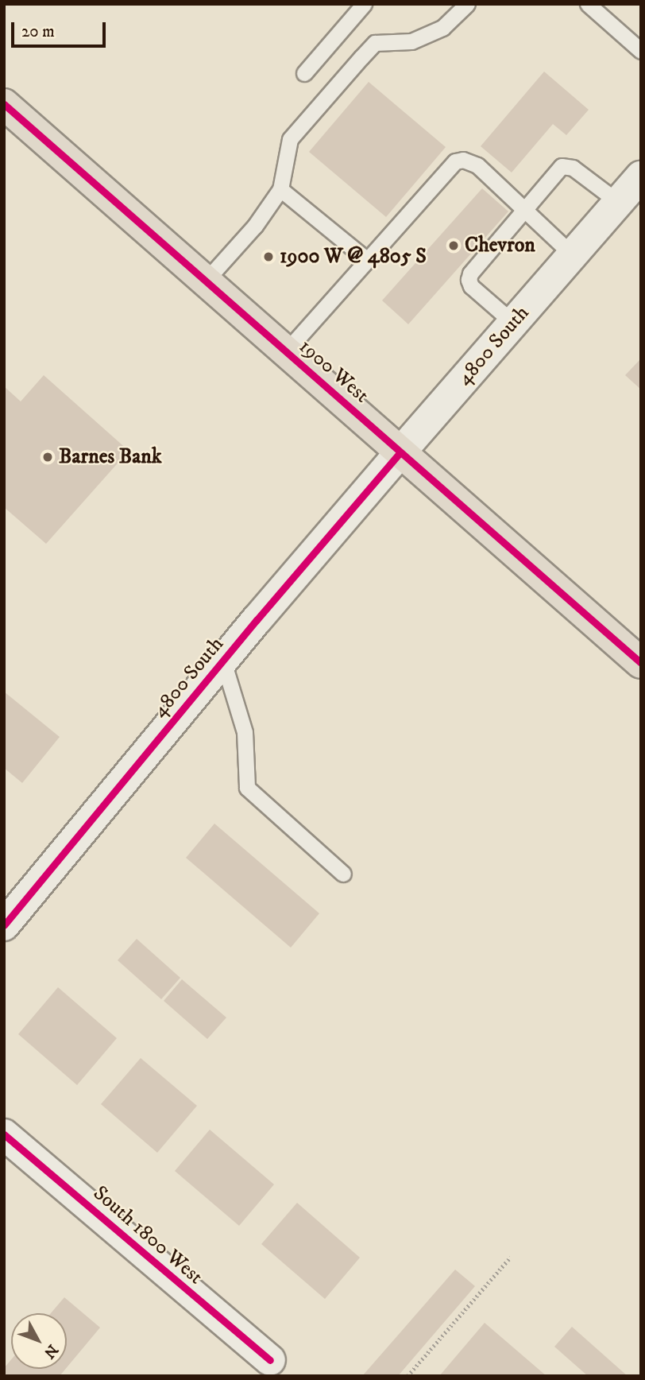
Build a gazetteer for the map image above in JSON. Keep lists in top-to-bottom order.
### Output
{
  "streets": {
    "main road": ["1900 West"],
    "street": ["4800 South", "South 1800 West"]
  },
  "crossings": [
    ["4800 South", "1900 West"]
  ],
  "places": ["Chevron", "1900 W @ 4805 S", "Barnes Bank"],
  "scale_bar": "20 m",
  "north": "bottom right"
}
